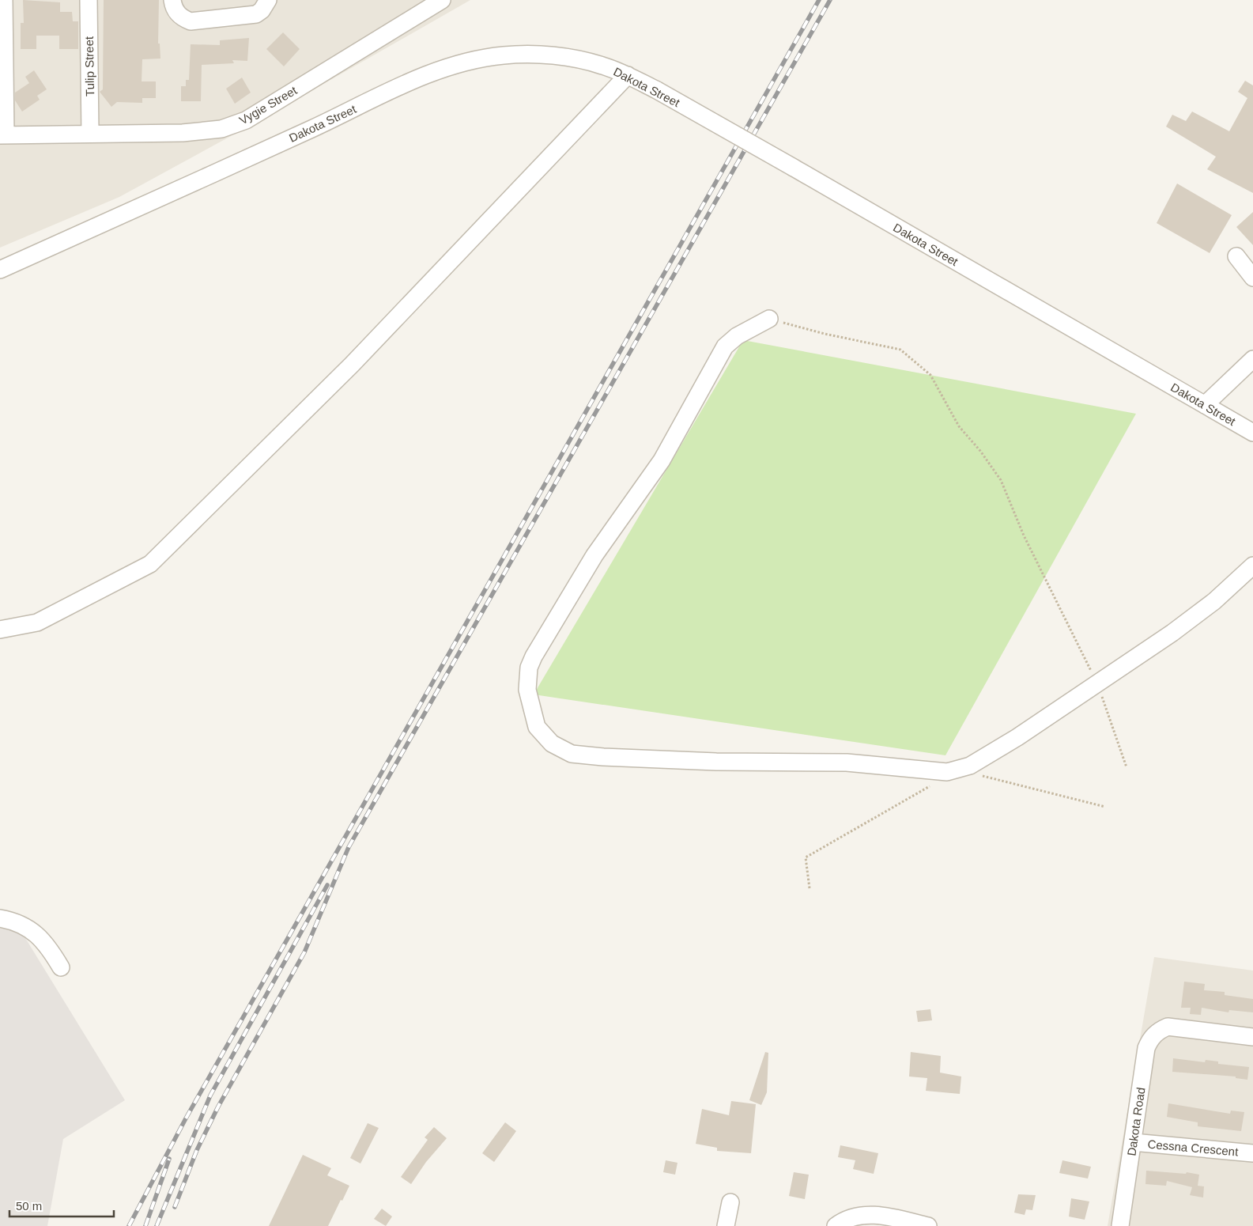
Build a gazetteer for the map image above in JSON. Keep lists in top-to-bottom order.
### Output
{
  "streets": {
    "street": [
      "Tulip Street",
      "Dakota Street",
      "Vygie Street",
      "Dakota Road",
      "Cessna Crescent"
    ]
  },
  "crossings": [
    ["Tulip Street", "Vygie Street"],
    ["Dakota Road", "Cessna Crescent"]
  ],
  "scale_bar": "50 m"
}
